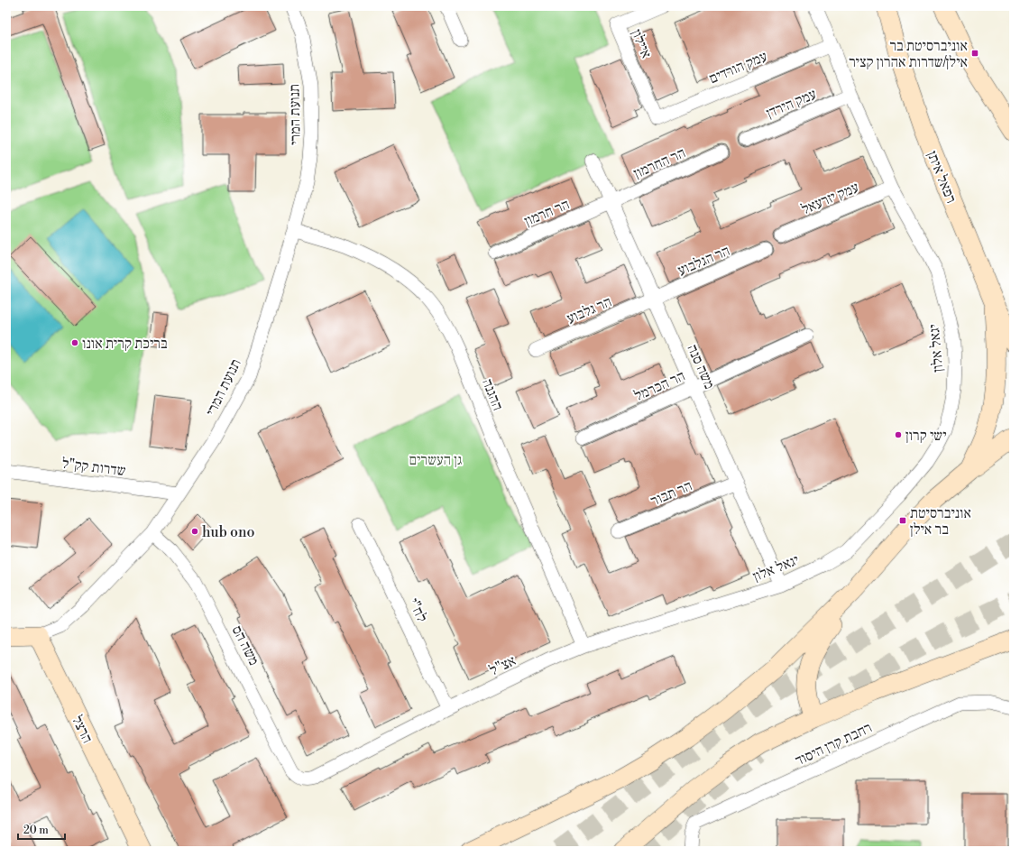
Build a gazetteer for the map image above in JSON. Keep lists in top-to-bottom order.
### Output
{
  "streets": {
    "main road": ["רפאל איתן", "הרצל"],
    "street": [
      "איילון",
      "עמק הורדים",
      "עמק הירדן",
      "תנועת המרי",
      "הר החרמון",
      "עמק יזרעאל",
      "הר חרמון",
      "הר הגלבוע",
      "הר גלבוע",
      "יגאל אלון",
      "משה סנה",
      "הר הכרמל",
      "ההגנה",
      "שדרות קק\"ל",
      "הר תבור",
      "לח\"י",
      "משה הס",
      "אצ\"ל",
      "רחבת קרן היסוד"
    ]
  },
  "crossings": [
    ["איילון", "עמק הורדים"],
    ["עמק הורדים", "יגאל אלון"],
    ["עמק הירדן", "יגאל אלון"],
    ["תנועת המרי", "ההגנה"],
    ["תנועת המרי", "שדרות קק\"ל"],
    ["תנועת המרי", "משה הס"],
    ["תנועת המרי", "הרצל"],
    ["הר החרמון", "הר חרמון"],
    ["הר החרמון", "משה סנה"],
    ["עמק יזרעאל", "יגאל אלון"],
    ["הר חרמון", "משה סנה"],
    ["הר הגלבוע", "הר גלבוע"],
    ["הר הגלבוע", "משה סנה"],
    ["הר גלבוע", "משה סנה"],
    ["יגאל אלון", "משה סנה"],
    ["יגאל אלון", "אצ\"ל"],
    ["משה סנה", "הר הכרמל"],
    ["משה סנה", "הר תבור"],
    ["ההגנה", "אצ\"ל"],
    ["לח\"י", "אצ\"ל"],
    ["משה הס", "אצ\"ל"]
  ],
  "parks": ["גן העשרים"],
  "places": {
    "transit": ["אוניברסיטת בר אילן/שדרות אהרון קציר", "אוניברסיטת בר אילן"],
    "other": ["בריכת קרית אונו", "ישי קרון", "hub ono"]
  },
  "scale_bar": "20 m"
}
